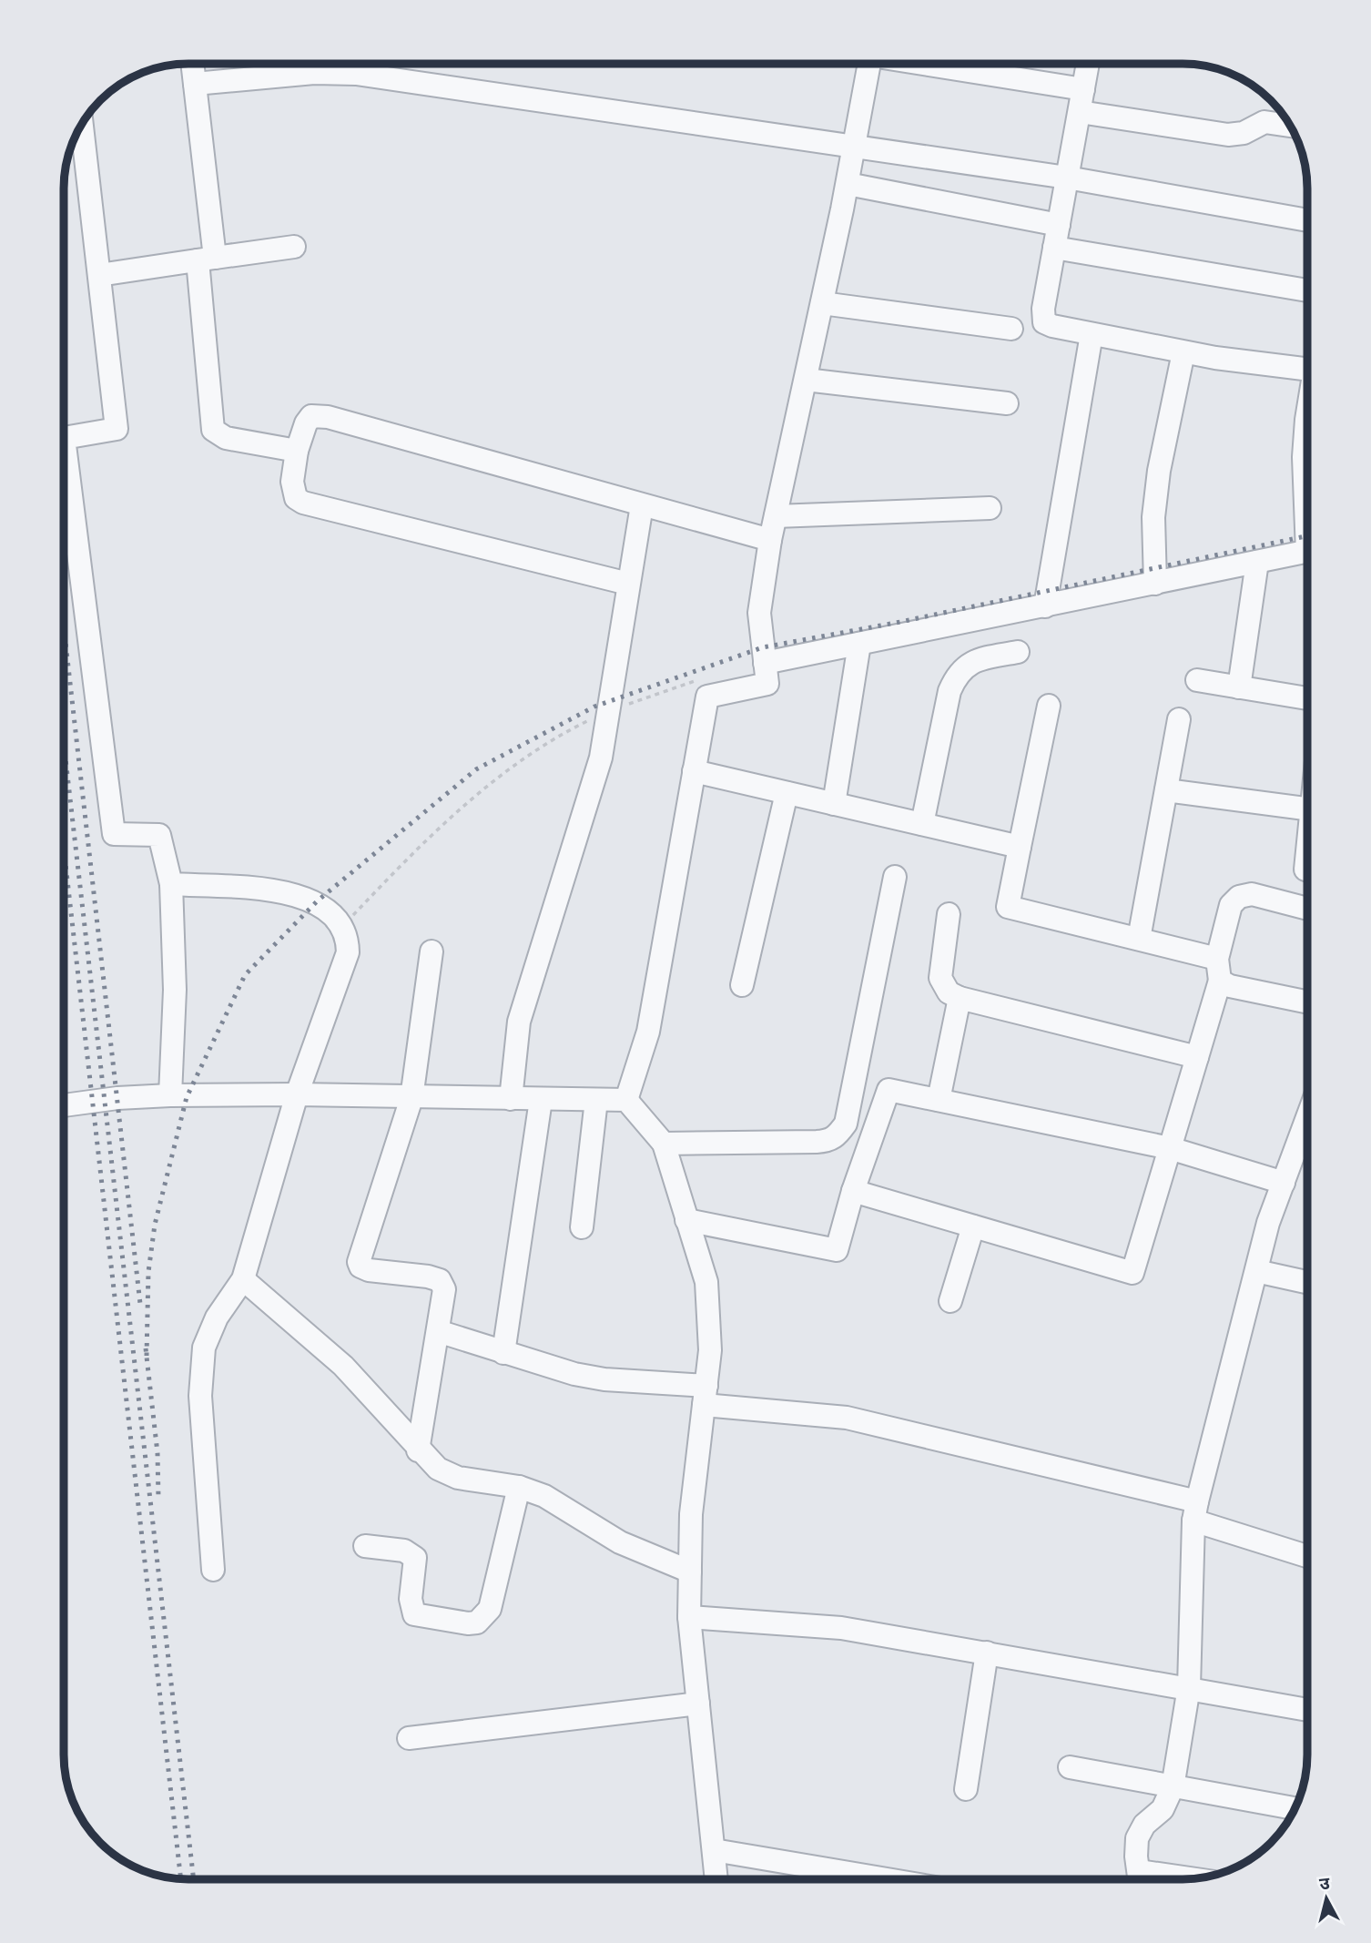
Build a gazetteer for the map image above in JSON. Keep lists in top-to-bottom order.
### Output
{
  "north": "top"
}
